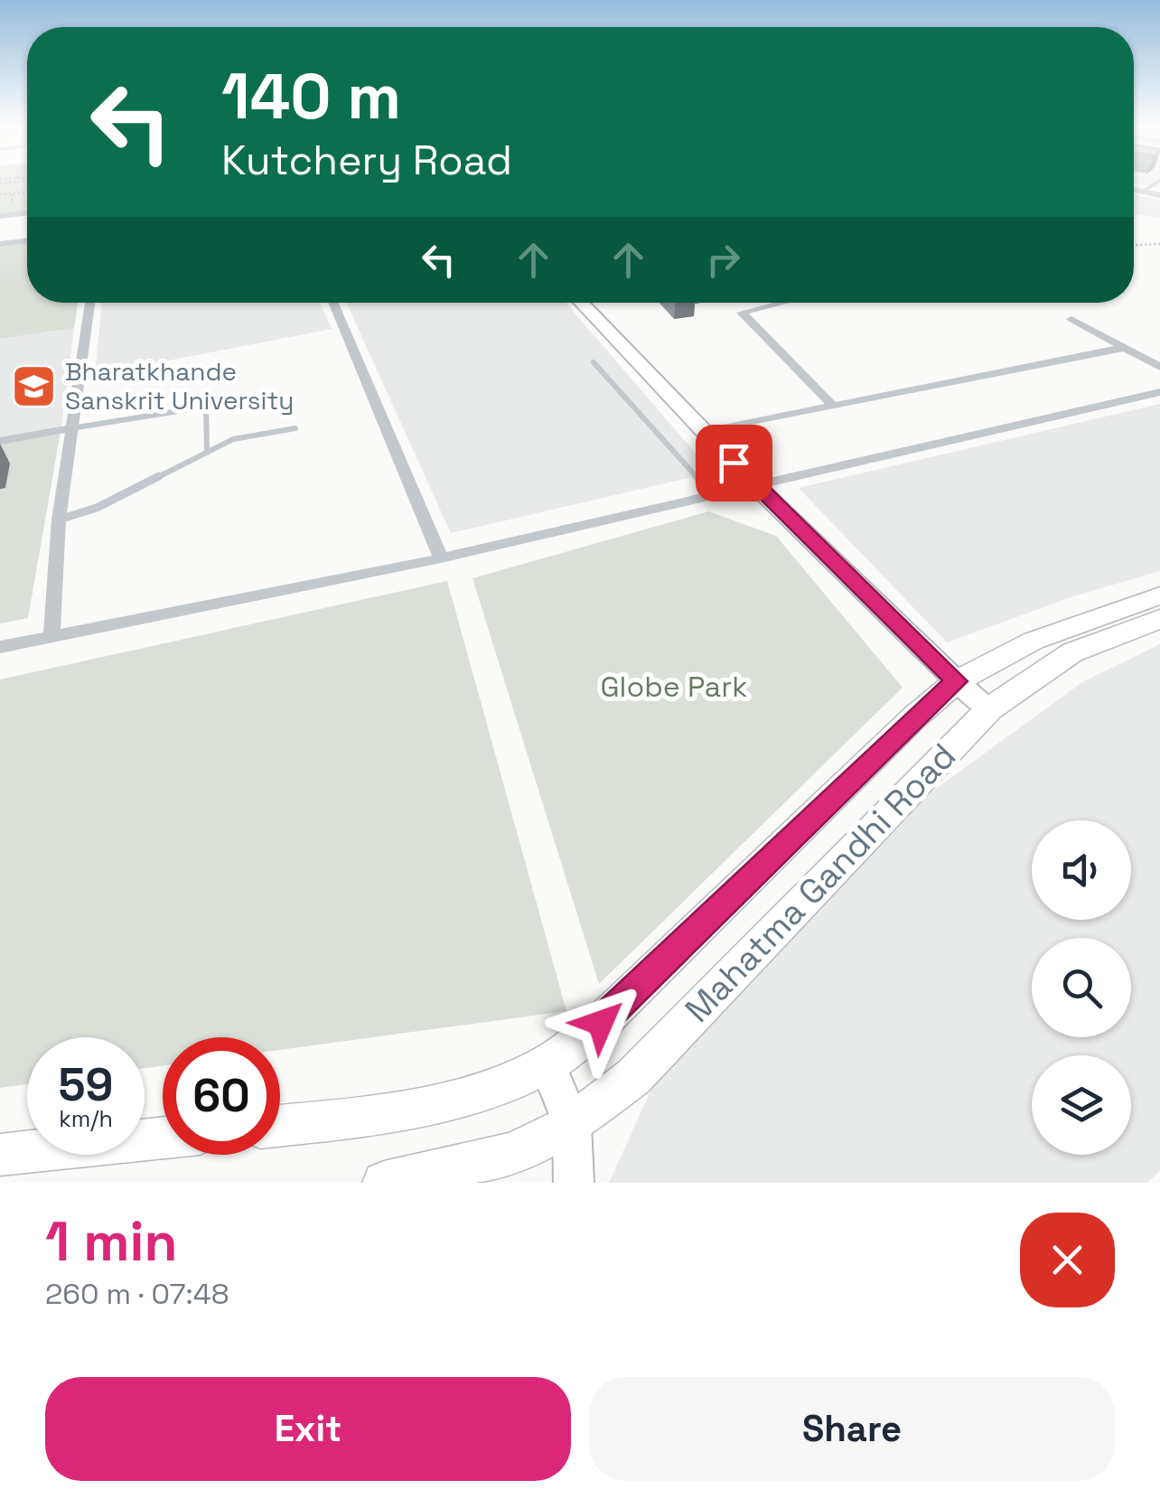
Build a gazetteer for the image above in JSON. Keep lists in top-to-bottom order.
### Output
{
  "streets": {
    "main road": ["Mahatma Gandhi Road"]
  },
  "parks": ["Globe Park"],
  "places": {
    "school or university": ["Bharatkhande Sanskrit University"]
  },
  "page": {
    "turn": ["140 m", "Kutchery Road"],
    "speed": "59 km/h",
    "limit": "60",
    "heading": ["1 min", "260 m · 07:48"],
    "buttons": ["Exit", "Share"]
  }
}
